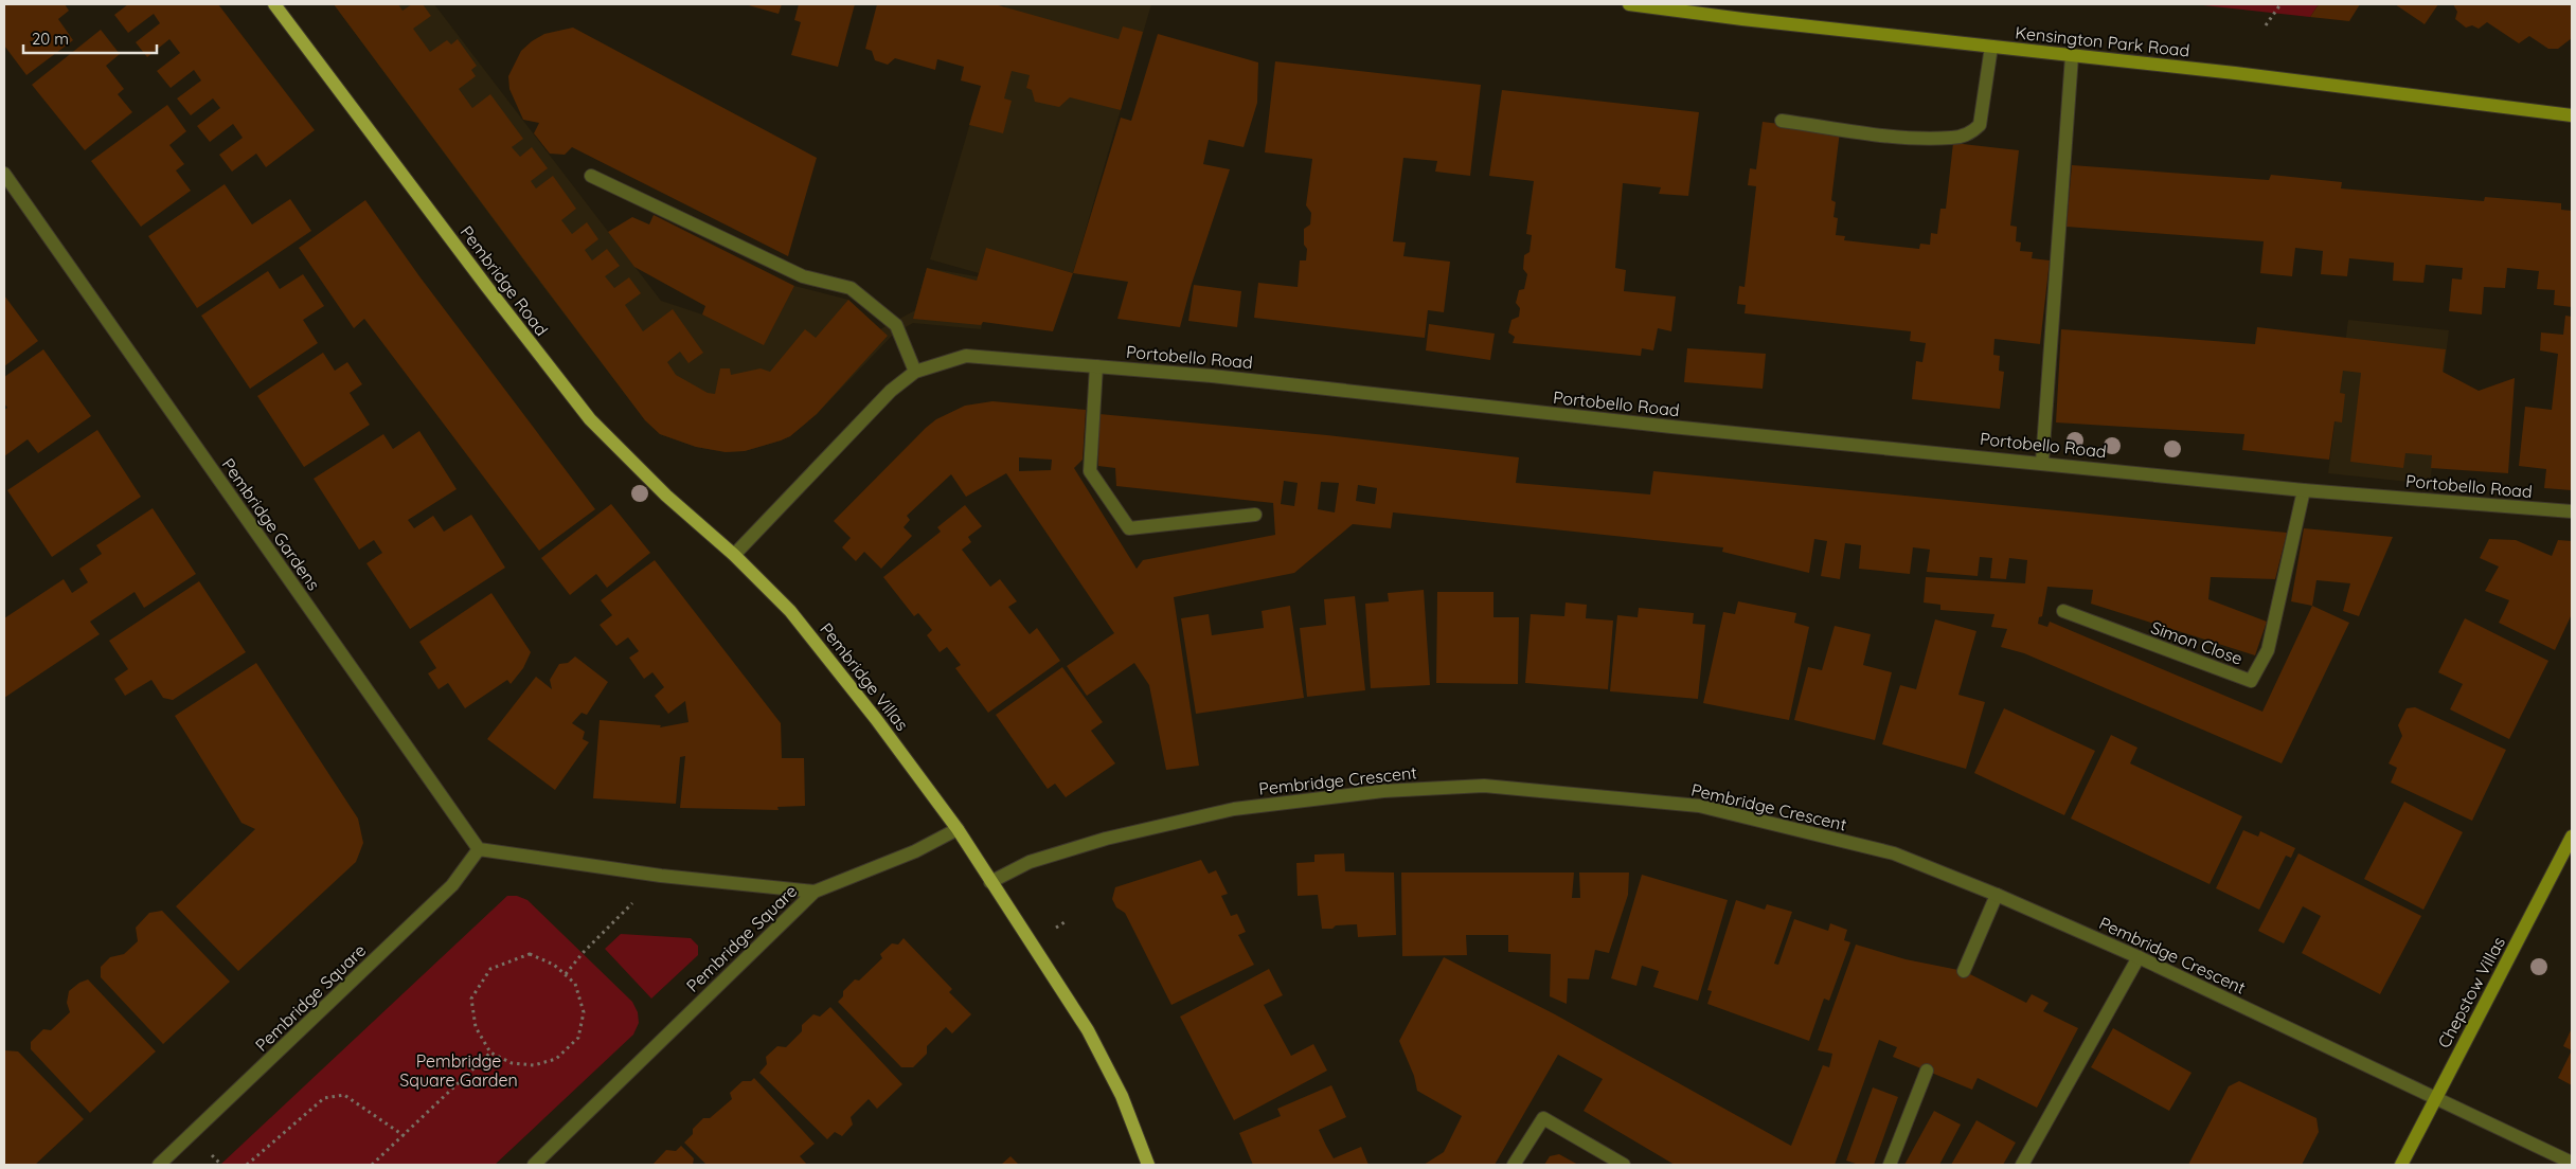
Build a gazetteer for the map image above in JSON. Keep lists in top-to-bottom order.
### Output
{
  "streets": {
    "main road": [
      "Kensington Park Road",
      "Pembridge Road",
      "Pembridge Villas",
      "Chepstow Villas"
    ],
    "street": [
      "Portobello Road",
      "Pembridge Gardens",
      "Simon Close",
      "Pembridge Crescent",
      "Pembridge Square"
    ]
  },
  "crossings": [
    ["Pembridge Road", "Portobello Road"],
    ["Pembridge Road", "Pembridge Villas"],
    ["Portobello Road", "Simon Close"],
    ["Portobello Road", "Pembridge Villas"],
    ["Pembridge Gardens", "Pembridge Square"],
    ["Pembridge Villas", "Pembridge Square"],
    ["Pembridge Crescent", "Chepstow Villas"]
  ],
  "parks": ["Pembridge Square Garden"],
  "scale_bar": "20 m"
}
